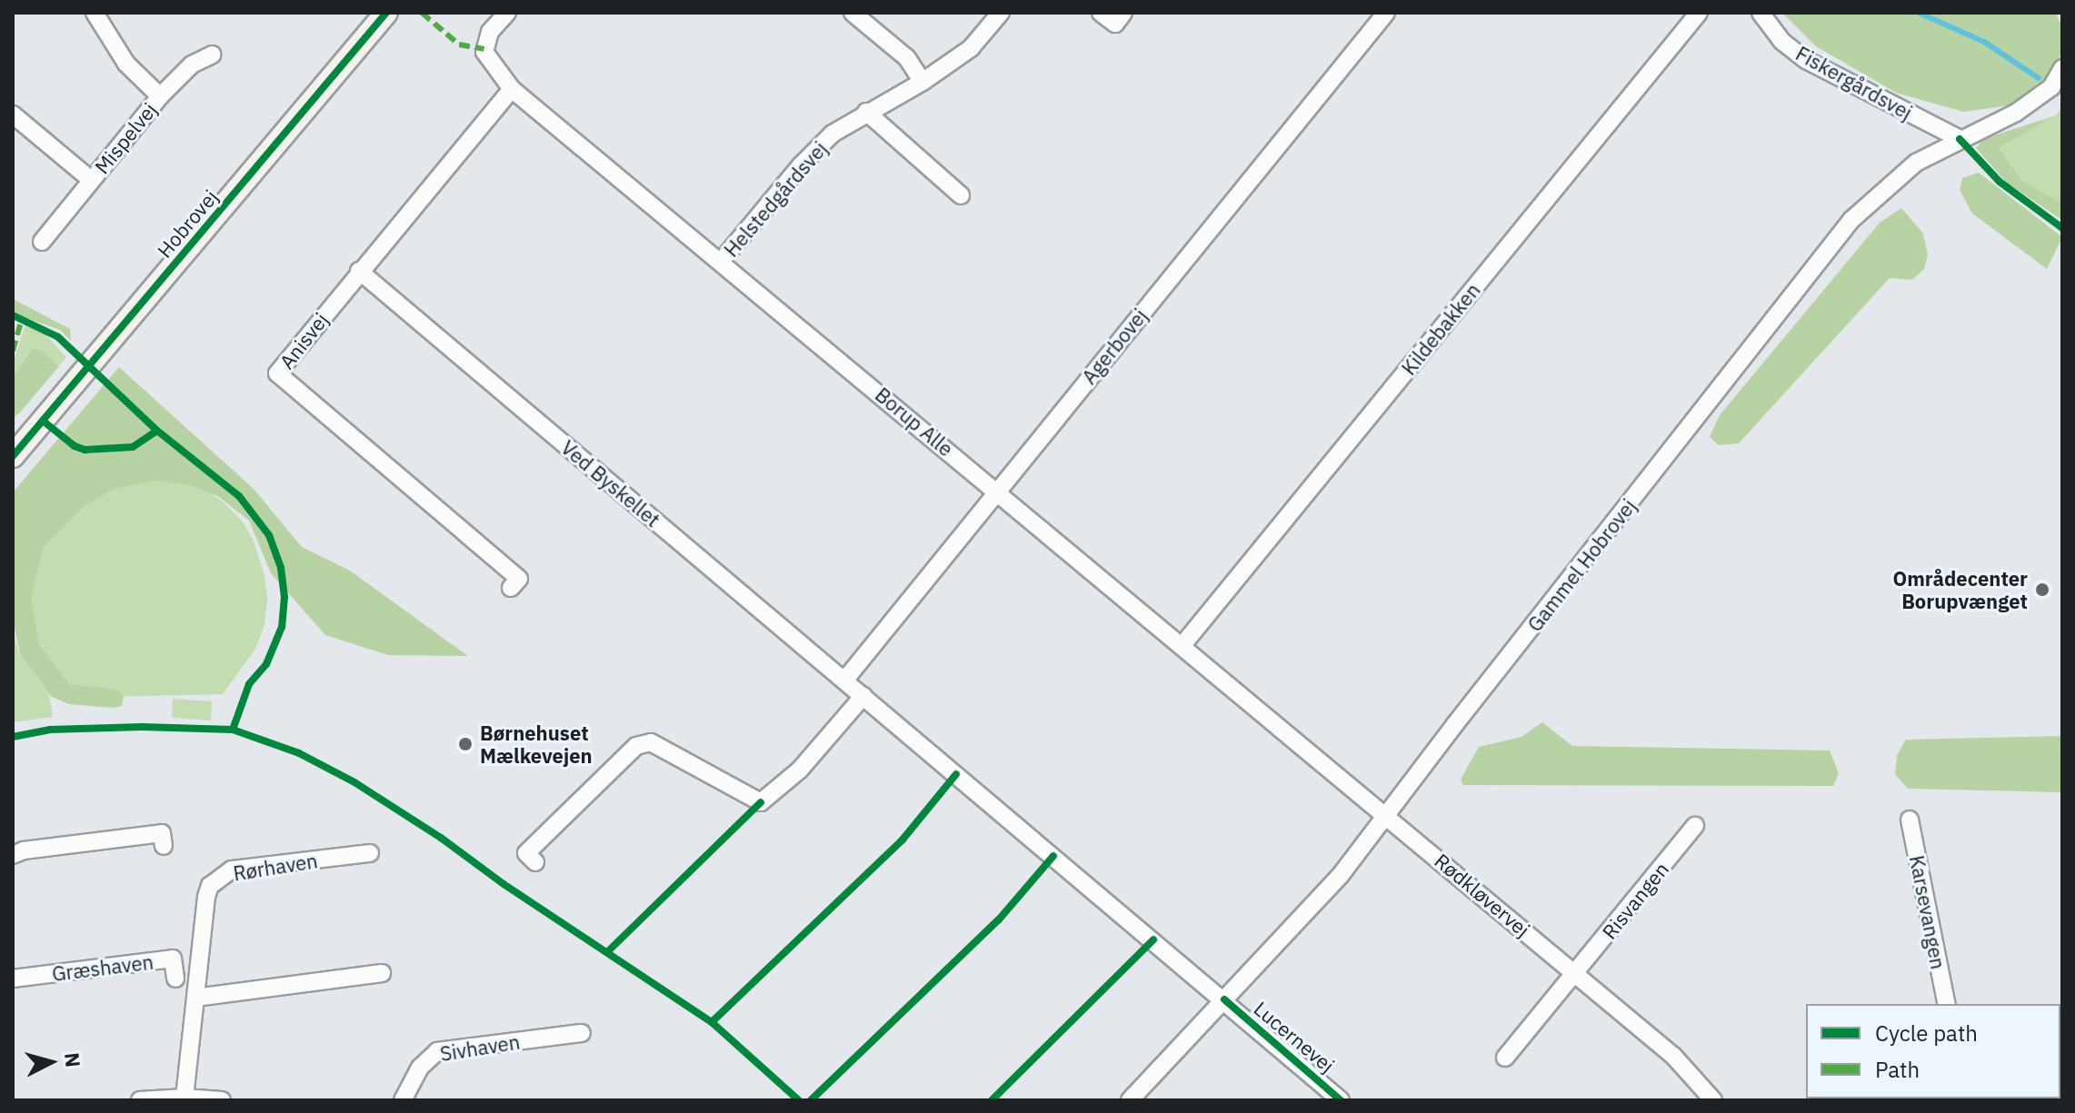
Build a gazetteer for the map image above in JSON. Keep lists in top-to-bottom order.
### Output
{
  "streets": {
    "main road": ["Hobrovej"],
    "street": [
      "Fiskergårdsvej",
      "Mispelvej",
      "Helstedgårdsvej",
      "Kildebakken",
      "Anisvej",
      "Agerbovej",
      "Borup Alle",
      "Ved Byskellet",
      "Gammel Hobrovej",
      "Rørhaven",
      "Rødkløvervej",
      "Risvangen",
      "Karsevangen",
      "Græshaven",
      "Lucernevej",
      "Sivhaven"
    ]
  },
  "crossings": [
    ["Fiskergårdsvej", "Gammel Hobrovej"],
    ["Helstedgårdsvej", "Borup Alle"],
    ["Kildebakken", "Borup Alle"],
    ["Anisvej", "Borup Alle"],
    ["Anisvej", "Ved Byskellet"],
    ["Agerbovej", "Borup Alle"],
    ["Agerbovej", "Ved Byskellet"],
    ["Borup Alle", "Gammel Hobrovej"],
    ["Borup Alle", "Rødkløvervej"],
    ["Ved Byskellet", "Gammel Hobrovej"],
    ["Ved Byskellet", "Lucernevej"],
    ["Gammel Hobrovej", "Rødkløvervej"],
    ["Gammel Hobrovej", "Lucernevej"],
    ["Rødkløvervej", "Risvangen"]
  ],
  "places": ["Områdecenter Borupvænget", "Børnehuset Mælkevejen"],
  "legend": ["Cycle path", "Path"],
  "north": "right"
}
